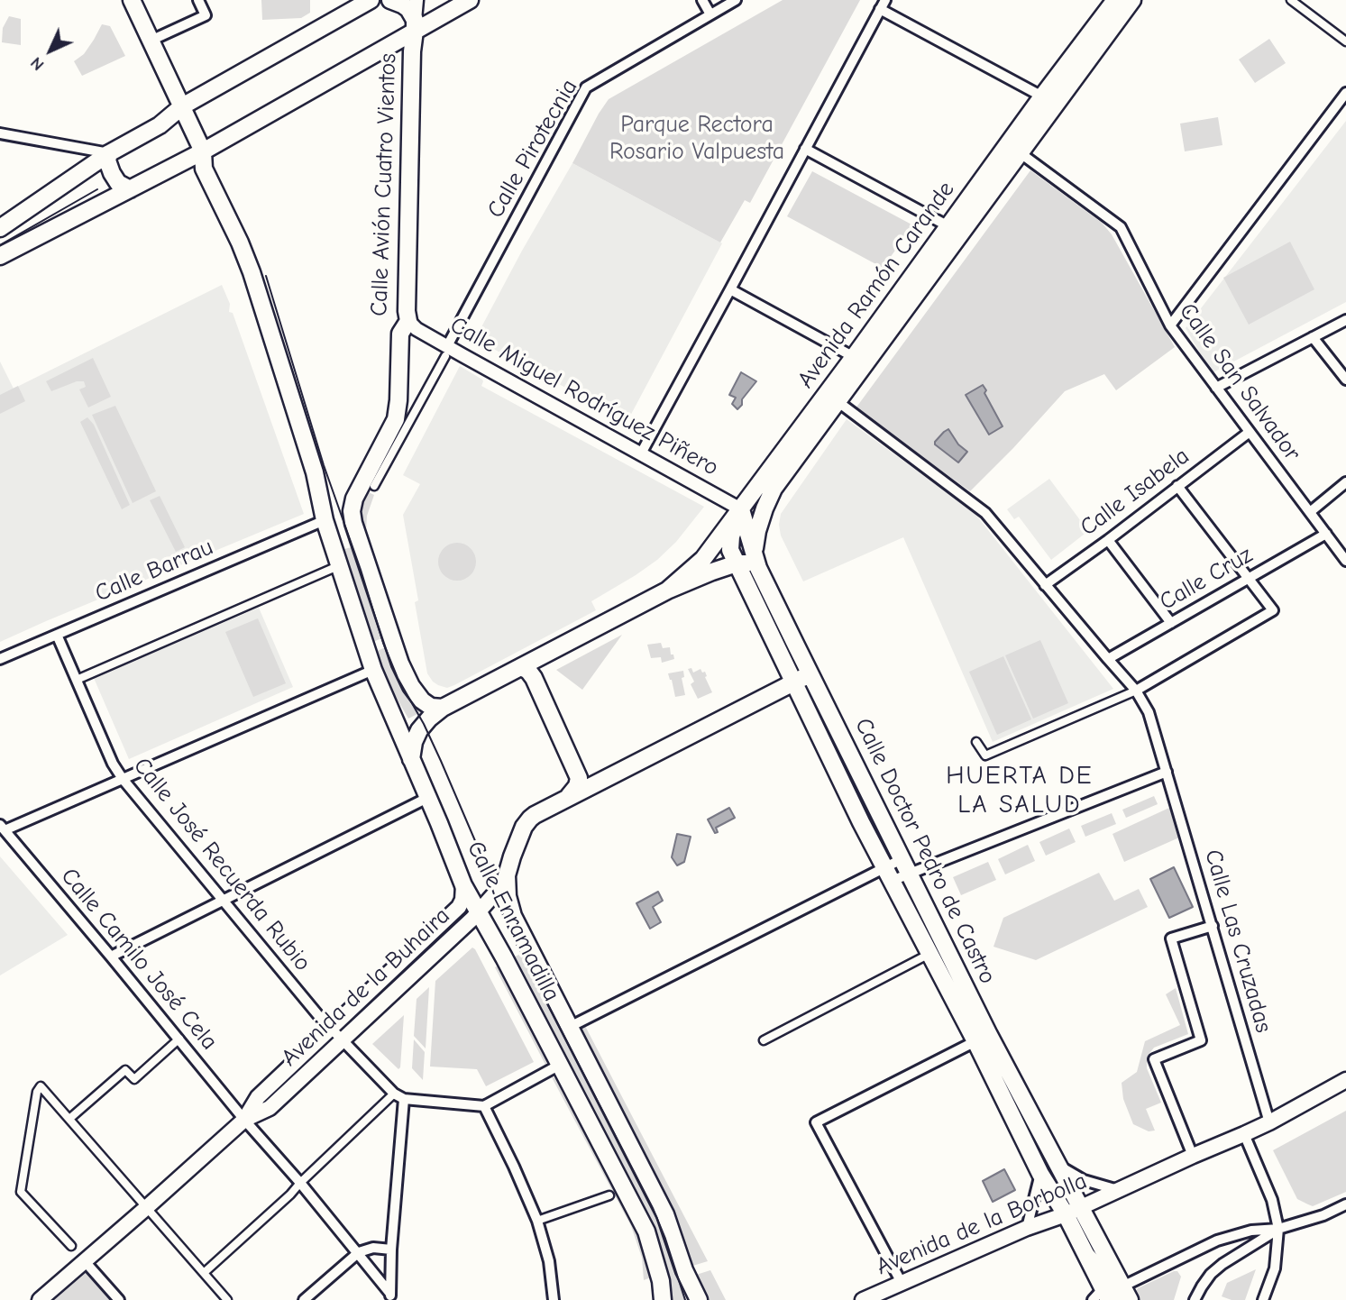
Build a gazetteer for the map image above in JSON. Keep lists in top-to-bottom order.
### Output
{
  "streets": {
    "main road": [
      "Calle Avión Cuatro Vientos",
      "Avenida Ramón Carande",
      "Calle Doctor Pedro de Castro",
      "Calle Enramadilla",
      "Avenida de la Buhaira",
      "Avenida de la Borbolla"
    ],
    "street": [
      "Calle Pirotecnia",
      "Calle San Salvador",
      "Calle Miguel Rodríguez Piñero",
      "Calle Isabela",
      "Calle Barrau",
      "Calle Cruz",
      "Calle José Recuerda Rubio",
      "Calle Las Cruzadas",
      "Calle Camilo José Cela"
    ]
  },
  "crossings": [
    ["Calle Pirotecnia", "Calle Miguel Rodríguez Piñero"],
    ["Calle Avión Cuatro Vientos", "Avenida Ramón Carande"],
    ["Calle Avión Cuatro Vientos", "Calle Miguel Rodríguez Piñero"],
    ["Avenida Ramón Carande", "Calle San Salvador"],
    ["Avenida Ramón Carande", "Calle Miguel Rodríguez Piñero"],
    ["Avenida Ramón Carande", "Calle Doctor Pedro de Castro"],
    ["Avenida Ramón Carande", "Calle Enramadilla"],
    ["Avenida Ramón Carande", "Calle Las Cruzadas"],
    ["Calle San Salvador", "Calle Isabela"],
    ["Calle San Salvador", "Calle Cruz"],
    ["Calle Miguel Rodríguez Piñero", "Calle Doctor Pedro de Castro"],
    ["Calle Isabela", "Calle Las Cruzadas"],
    ["Calle Barrau", "Calle José Recuerda Rubio"],
    ["Calle Barrau", "Calle Enramadilla"],
    ["Calle Cruz", "Calle Las Cruzadas"],
    ["Calle Doctor Pedro de Castro", "Avenida de la Borbolla"],
    ["Calle José Recuerda Rubio", "Avenida de la Buhaira"],
    ["Calle Enramadilla", "Avenida de la Buhaira"],
    ["Calle Las Cruzadas", "Avenida de la Borbolla"],
    ["Calle Camilo José Cela", "Avenida de la Buhaira"]
  ],
  "districts": ["HUERTA DE LA SALUD"],
  "parks": ["Parque Rectora Rosario Valpuesta"],
  "north": "bottom left"
}
